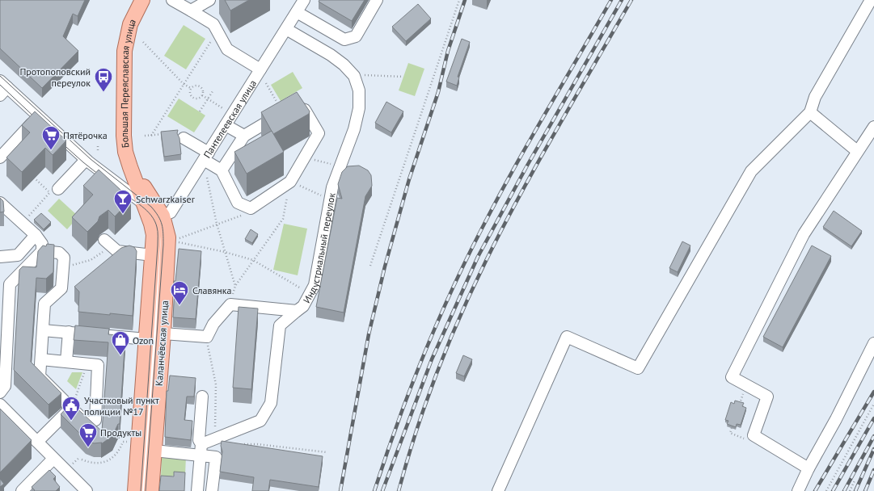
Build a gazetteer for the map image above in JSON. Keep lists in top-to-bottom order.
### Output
{
  "streets": {
    "main road": ["Большая Переяславская улица", "Каланчёвская улица"],
    "street": ["Пантелеевская улица", "Индустриальный переулок"]
  },
  "crossings": [
    ["Большая Переяславская улица", "Пантелеевская улица"],
    ["Большая Переяславская улица", "Каланчёвская улица"],
    ["Пантелеевская улица", "Индустриальный переулок"],
    ["Пантелеевская улица", "Каланчёвская улица"],
    ["Индустриальный переулок", "Каланчёвская улица"]
  ],
  "places": {
    "bus stop": ["Протопоповский переулок"],
    "supermarket": ["Пятёрочка", "Продукты"],
    "bar": ["Schwarzkaiser"],
    "hotel": ["Славянка"],
    "shop": ["Ozon"],
    "public building": ["Участковый пункт полиции №17"]
  }
}
